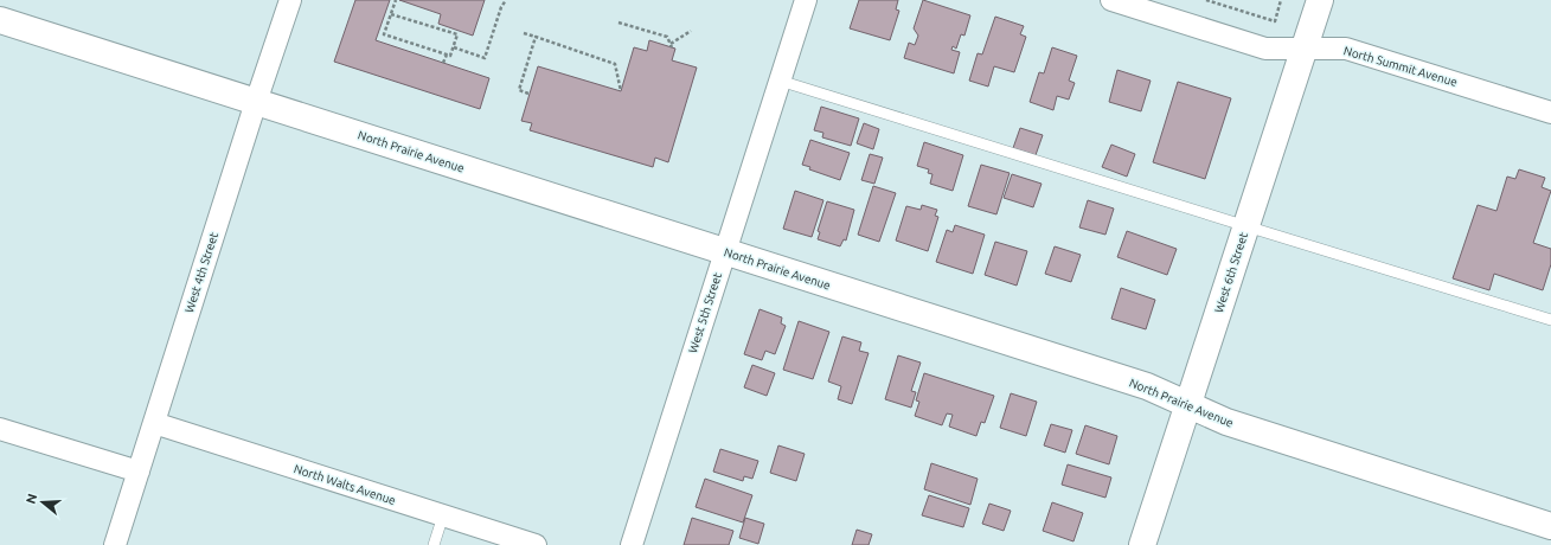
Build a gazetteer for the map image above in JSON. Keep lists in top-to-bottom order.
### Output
{
  "streets": {
    "street": [
      "North Summit Avenue",
      "North Prairie Avenue",
      "West 4th Street",
      "West 6th Street",
      "West 5th Street",
      "North Walts Avenue"
    ]
  },
  "crossings": [
    ["North Summit Avenue", "West 6th Street"],
    ["North Prairie Avenue", "West 4th Street"],
    ["North Prairie Avenue", "West 6th Street"],
    ["North Prairie Avenue", "West 5th Street"],
    ["West 4th Street", "North Walts Avenue"]
  ],
  "north": "left"
}
